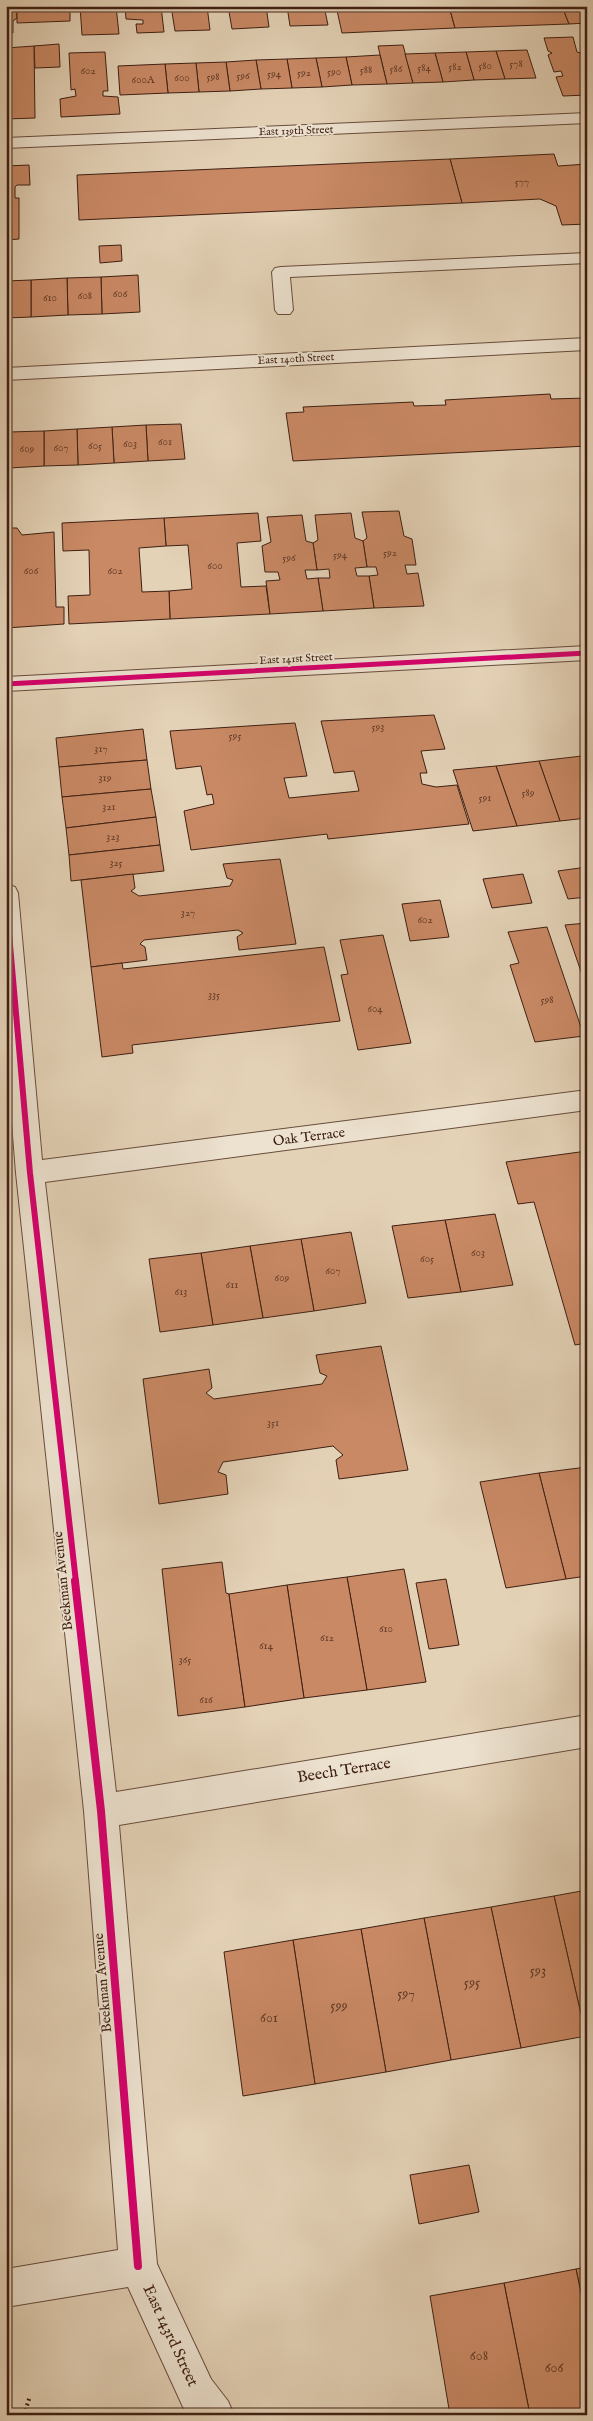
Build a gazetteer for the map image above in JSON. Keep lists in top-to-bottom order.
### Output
{
  "streets": {
    "street": [
      "East 139th Street",
      "East 140th Street",
      "East 141st Street",
      "Oak Terrace",
      "Beekman Avenue",
      "Beech Terrace",
      "East 143rd Street"
    ]
  },
  "crossings": [
    ["Oak Terrace", "Beekman Avenue"],
    ["Beekman Avenue", "Beech Terrace"],
    ["Beekman Avenue", "East 143rd Street"]
  ],
  "house_numbers": [
    "578",
    "580",
    "582",
    "584",
    "586",
    "588",
    "602",
    "590",
    "592",
    "594",
    "596",
    "598",
    "600",
    "600A",
    "577",
    "606",
    "608",
    "610",
    "601",
    "603",
    "605",
    "607",
    "609",
    "592",
    "594",
    "596",
    "600",
    "606",
    "602",
    "593",
    "595",
    "317",
    "319",
    "589",
    "591",
    "321",
    "323",
    "325",
    "327",
    "602",
    "335",
    "598",
    "604",
    "603",
    "605",
    "607",
    "609",
    "611",
    "613",
    "351",
    "610",
    "612",
    "614",
    "365",
    "616",
    "593",
    "595",
    "597",
    "599",
    "601",
    "608",
    "606"
  ]
}
